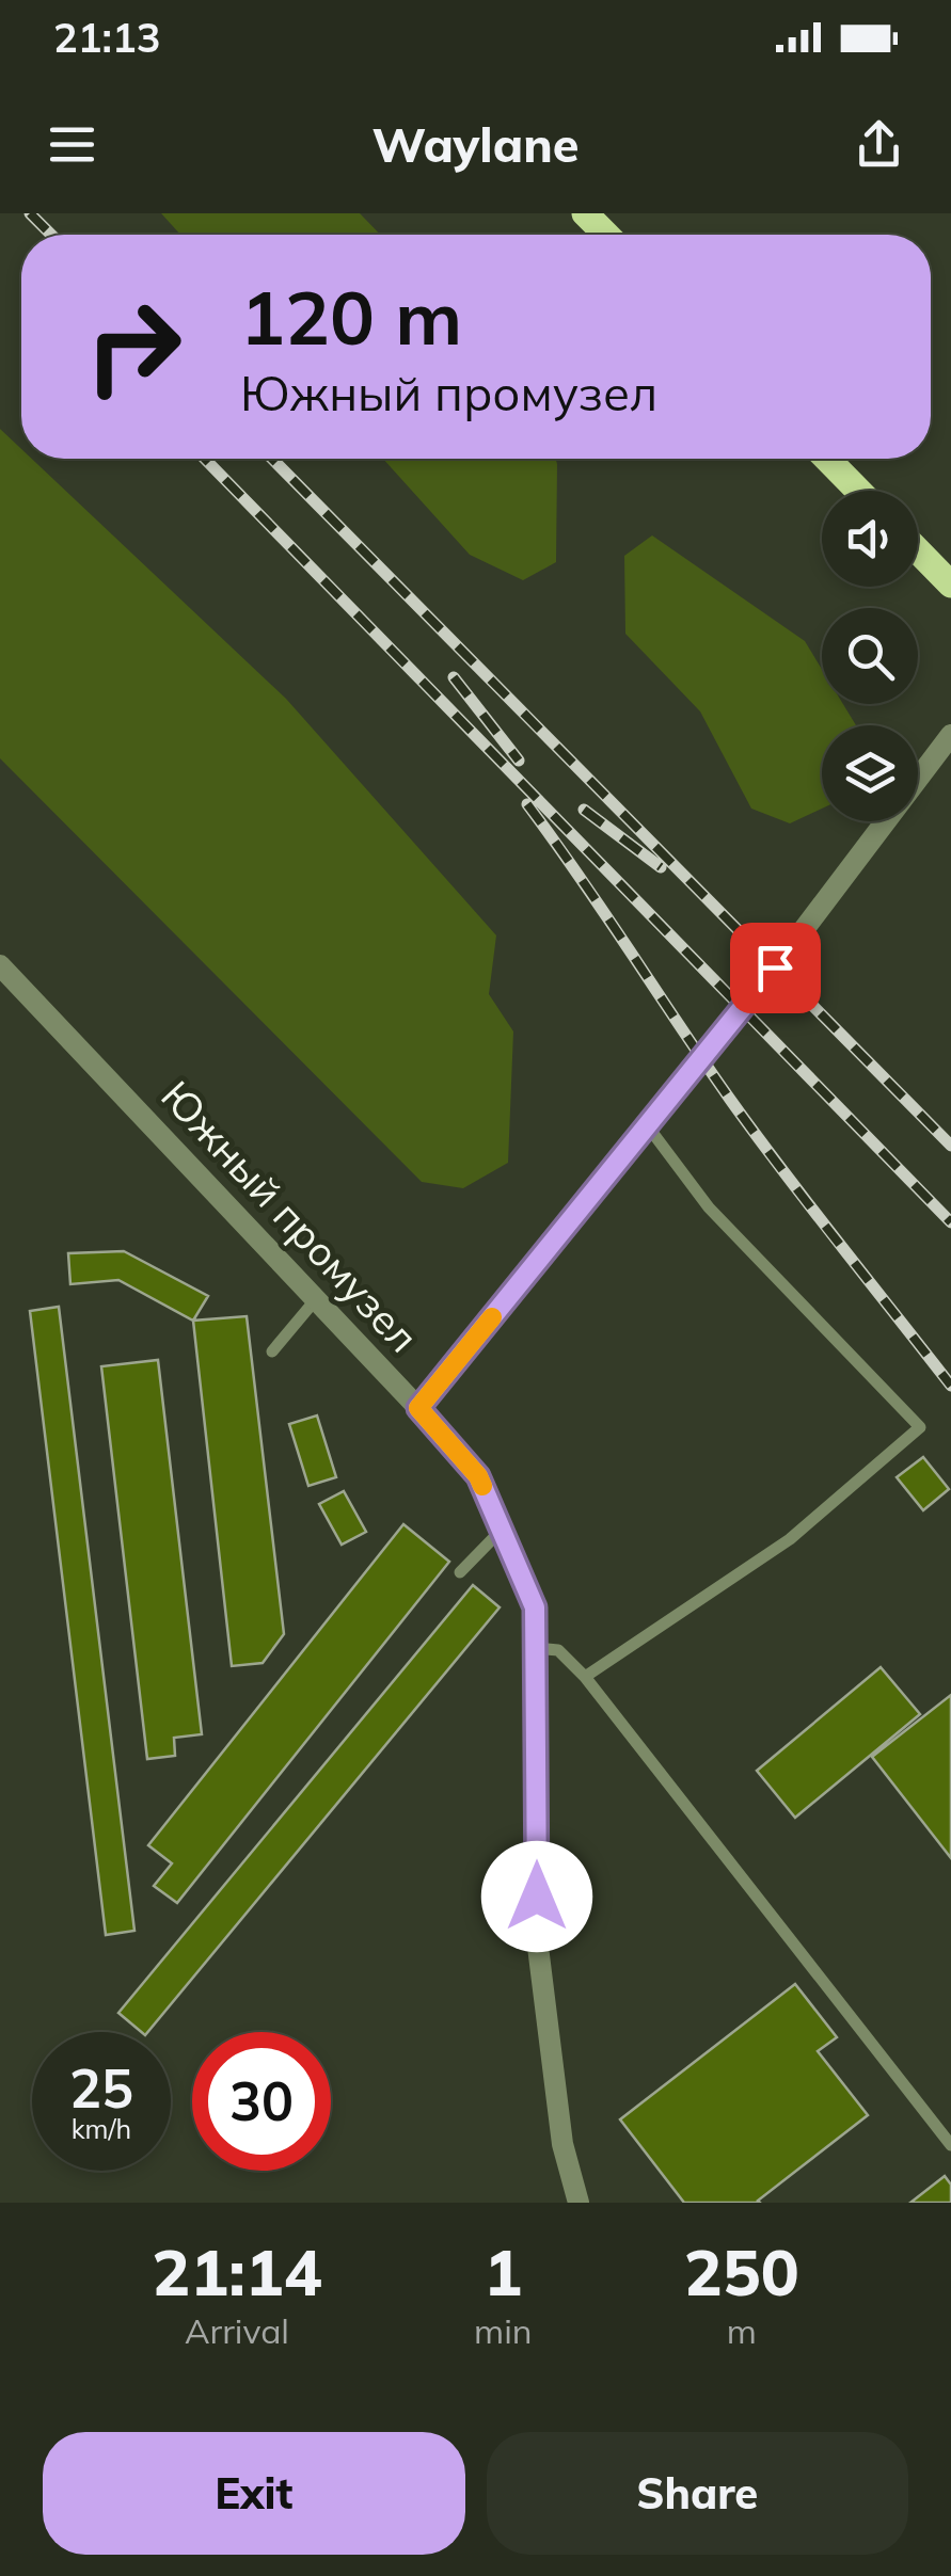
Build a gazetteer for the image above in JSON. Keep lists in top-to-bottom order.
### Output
{
  "streets": {
    "street": ["Южный промузел"]
  },
  "page": {
    "status": "21:13",
    "header": "Waylane",
    "turn": ["120 m", "Южный промузел"],
    "speed": "25 km/h",
    "limit": "30",
    "eta": [
      "21:14",
      "Arrival",
      "1",
      "min",
      "250",
      "m"
    ],
    "buttons": ["Exit", "Share"]
  }
}
